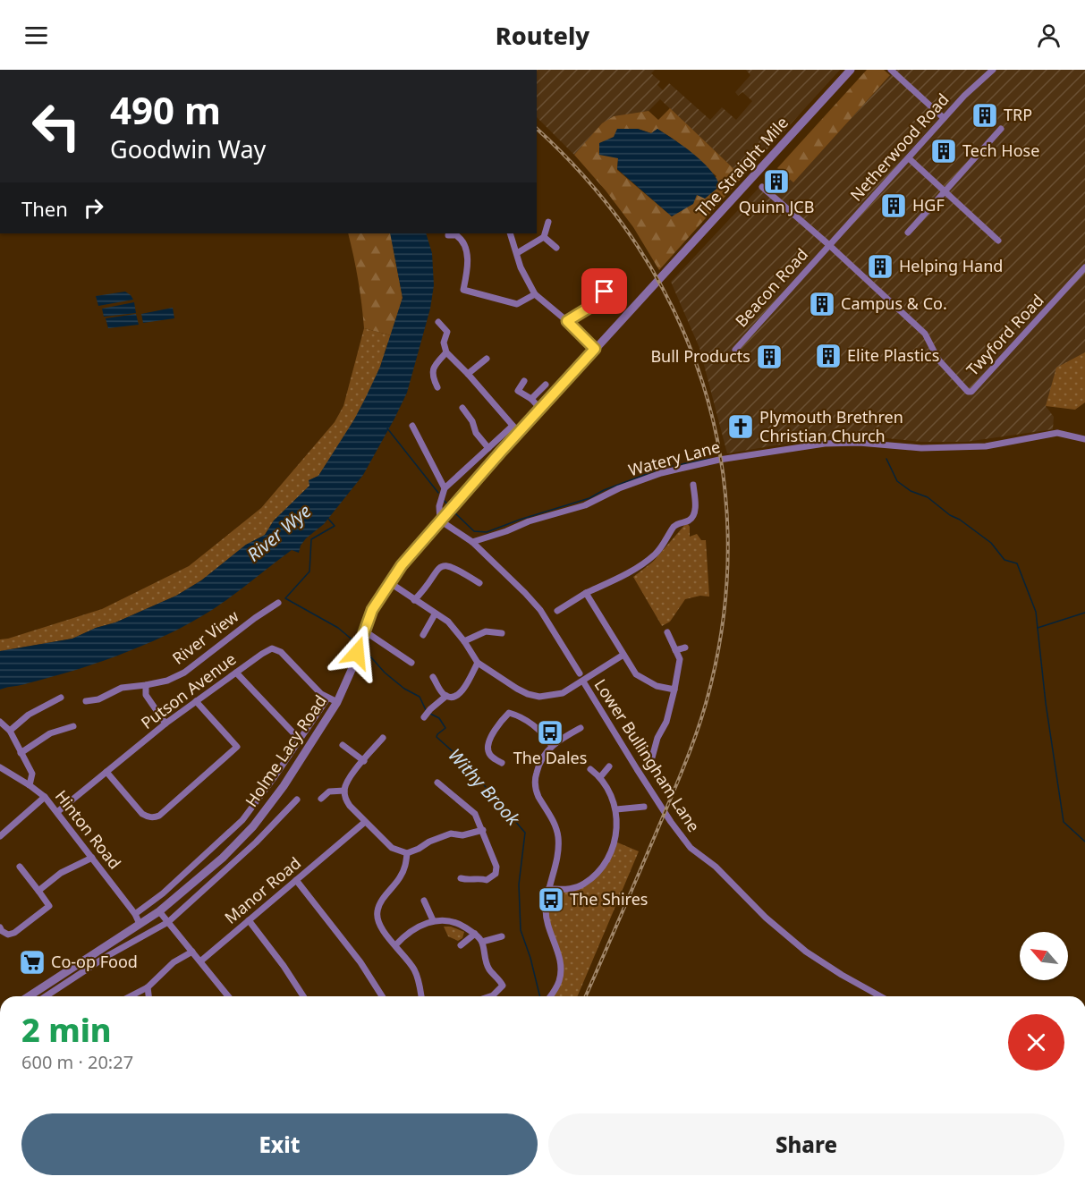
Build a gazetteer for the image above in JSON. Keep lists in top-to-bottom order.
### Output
{
  "streets": {
    "street": [
      "Netherwood Road",
      "The Straight Mile",
      "Beacon Road",
      "Twyford Road",
      "Watery Lane",
      "River View",
      "Putson Avenue",
      "Holme Lacy Road",
      "Lower Bullingham Lane",
      "Hinton Road",
      "Manor Road"
    ]
  },
  "crossings": [
    ["Netherwood Road", "Beacon Road"],
    ["Netherwood Road", "Twyford Road"],
    ["The Straight Mile", "Holme Lacy Road"],
    ["Beacon Road", "Twyford Road"],
    ["Watery Lane", "Lower Bullingham Lane"],
    ["Putson Avenue", "Holme Lacy Road"],
    ["Putson Avenue", "Hinton Road"],
    ["Holme Lacy Road", "Lower Bullingham Lane"],
    ["Holme Lacy Road", "Hinton Road"]
  ],
  "water": ["River Wye", "Withy Brook"],
  "places": {
    "building": [
      "TRP",
      "Tech Hose",
      "Quinn JCB",
      "HGF",
      "Helping Hand",
      "Campus & Co.",
      "Elite Plastics",
      "Bull Products"
    ],
    "church": ["Plymouth Brethren Christian Church"],
    "bus stop": ["The Dales", "The Shires"],
    "supermarket": ["Co-op Food"]
  },
  "north": "top left",
  "page": {
    "header": "Routely",
    "turn": ["490 m", "Goodwin Way"],
    "then": "Then",
    "heading": ["2 min", "600 m · 20:27"],
    "buttons": ["Exit", "Share"]
  }
}
